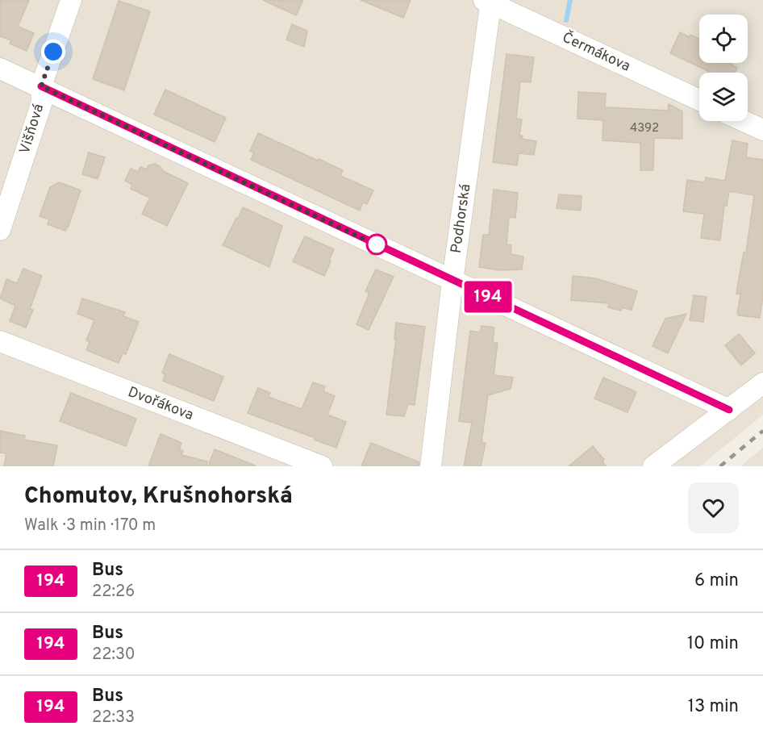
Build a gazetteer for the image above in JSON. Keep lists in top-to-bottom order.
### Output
{
  "streets": {
    "street": [
      "Čermákova",
      "Višňová",
      "Podhorská",
      "Dvořákova"
    ]
  },
  "crossings": [
    ["Čermákova", "Podhorská"]
  ],
  "lines": ["bus line 194"],
  "house_numbers": ["4392"],
  "page": {
    "on_map": "194",
    "heading": ["Chomutov, Krušnohorská", "Walk · 3 min · 170 m"],
    "list": [
      {
        "mark": "194",
        "name": "Bus",
        "note": "22:26",
        "value": "6 min"
      },
      {
        "mark": "194",
        "name": "Bus",
        "note": "22:30",
        "value": "10 min"
      },
      {
        "mark": "194",
        "name": "Bus",
        "note": "22:33",
        "value": "13 min"
      }
    ]
  }
}
